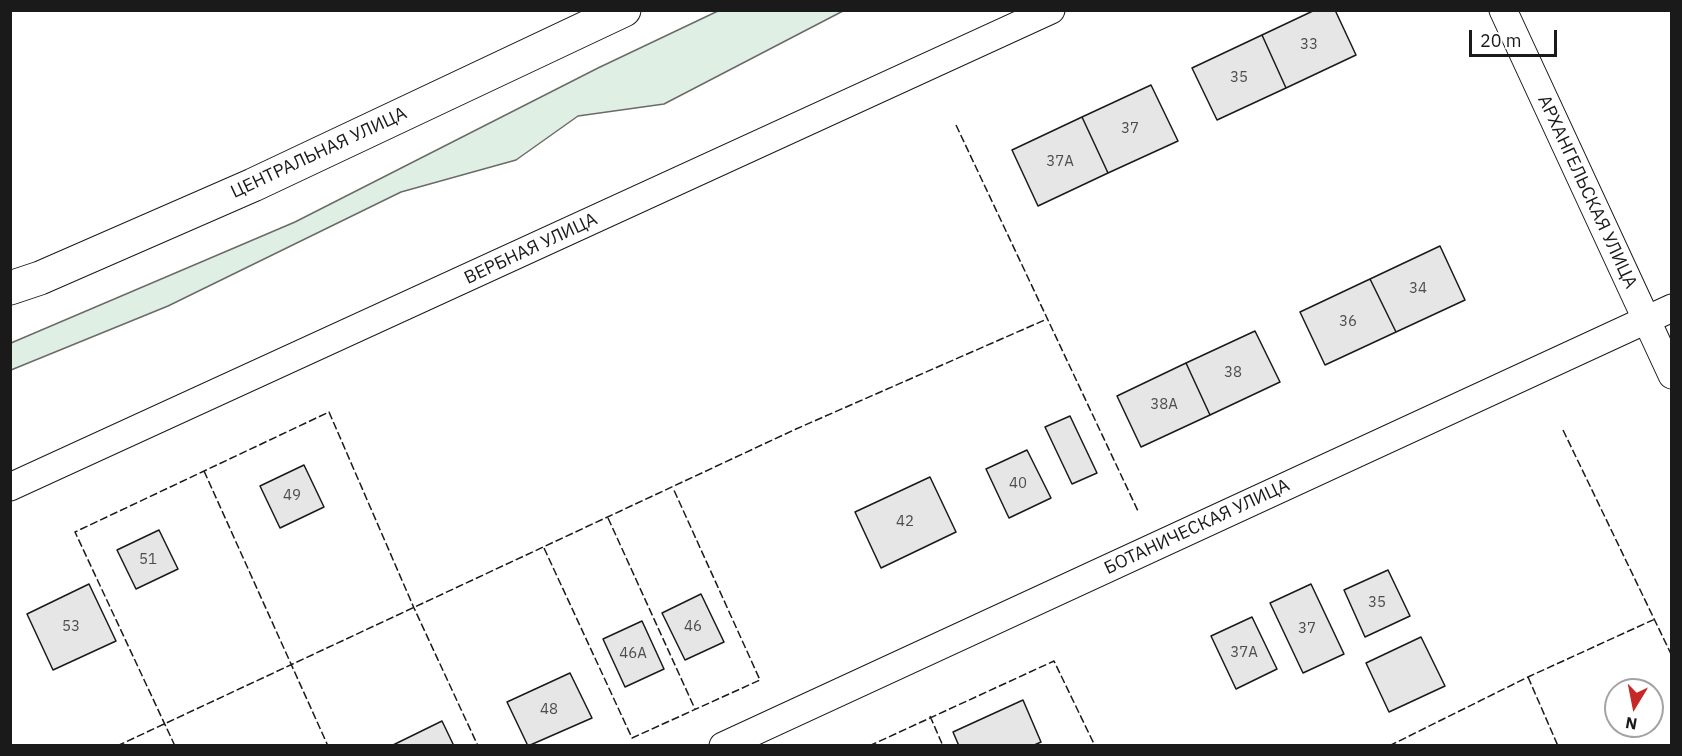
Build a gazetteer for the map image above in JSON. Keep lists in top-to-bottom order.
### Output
{
  "streets": {
    "street": [
      "ЦЕНТРАЛЬНАЯ УЛИЦА",
      "АРХАНГЕЛЬСКАЯ УЛИЦА",
      "ВЕРБНАЯ УЛИЦА",
      "БОТАНИЧЕСКАЯ УЛИЦА"
    ]
  },
  "crossings": [
    ["АРХАНГЕЛЬСКАЯ УЛИЦА", "БОТАНИЧЕСКАЯ УЛИЦА"]
  ],
  "house_numbers": [
    "33",
    "35",
    "37",
    "37А",
    "34",
    "36",
    "38",
    "38А",
    "40",
    "49",
    "42",
    "51",
    "35",
    "53",
    "46",
    "37",
    "37А",
    "46А",
    "48"
  ],
  "scale_bar": "20 m",
  "north": "bottom"
}
